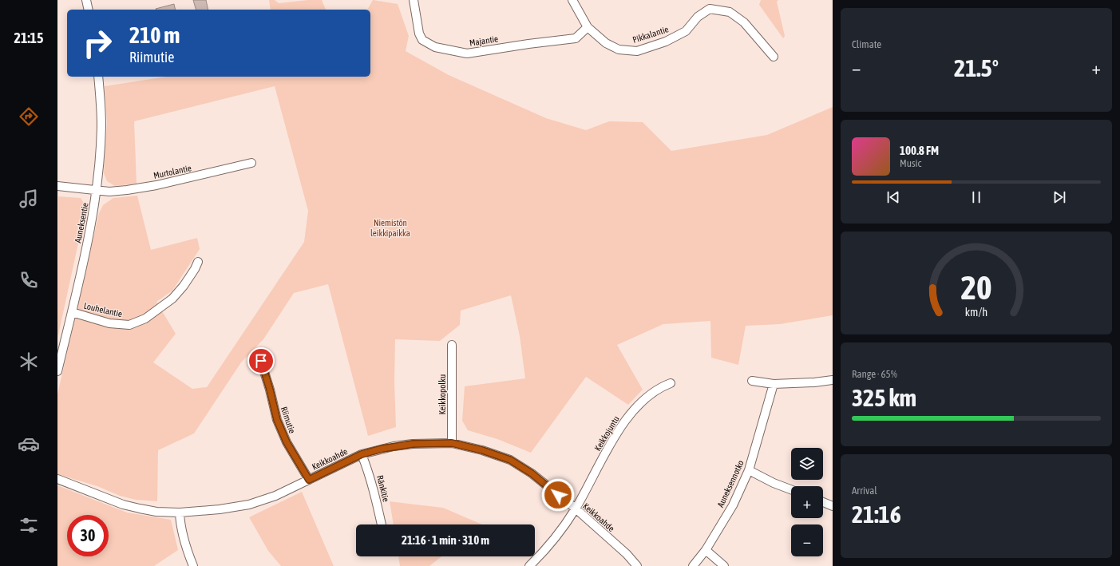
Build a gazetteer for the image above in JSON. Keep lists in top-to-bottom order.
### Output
{
  "streets": {
    "street": [
      "Pikkalantie",
      "Majantie",
      "Murtolantie",
      "Auneksentie",
      "Louhelantie",
      "Keikkopolku",
      "Riimutie",
      "Keikkojuntu",
      "Keikkoahde",
      "Auneksennotko",
      "Ränkitie"
    ]
  },
  "crossings": [
    ["Pikkalantie", "Majantie"],
    ["Murtolantie", "Auneksentie"],
    ["Auneksentie", "Louhelantie"],
    ["Keikkopolku", "Keikkoahde"],
    ["Riimutie", "Keikkoahde"],
    ["Keikkojuntu", "Keikkoahde"],
    ["Keikkoahde", "Ränkitie"]
  ],
  "parks": ["Niemistön leikkipaikka"],
  "page": {
    "tabs": "21:15",
    "tile": [
      "Climate",
      ["Range · 65%", "325 km"],
      ["Arrival", "21:16"]
    ],
    "turn": ["210 m", "Riimutie"],
    "heat": ["−", "21.5°", "+"],
    "song": ["100.8 FM", "Music"],
    "map_buttons": ["+", "−"],
    "limit": "30",
    "trip": "21:16 · 1 min · 310 m",
    "gauge": ["20", "km/h"]
  }
}
